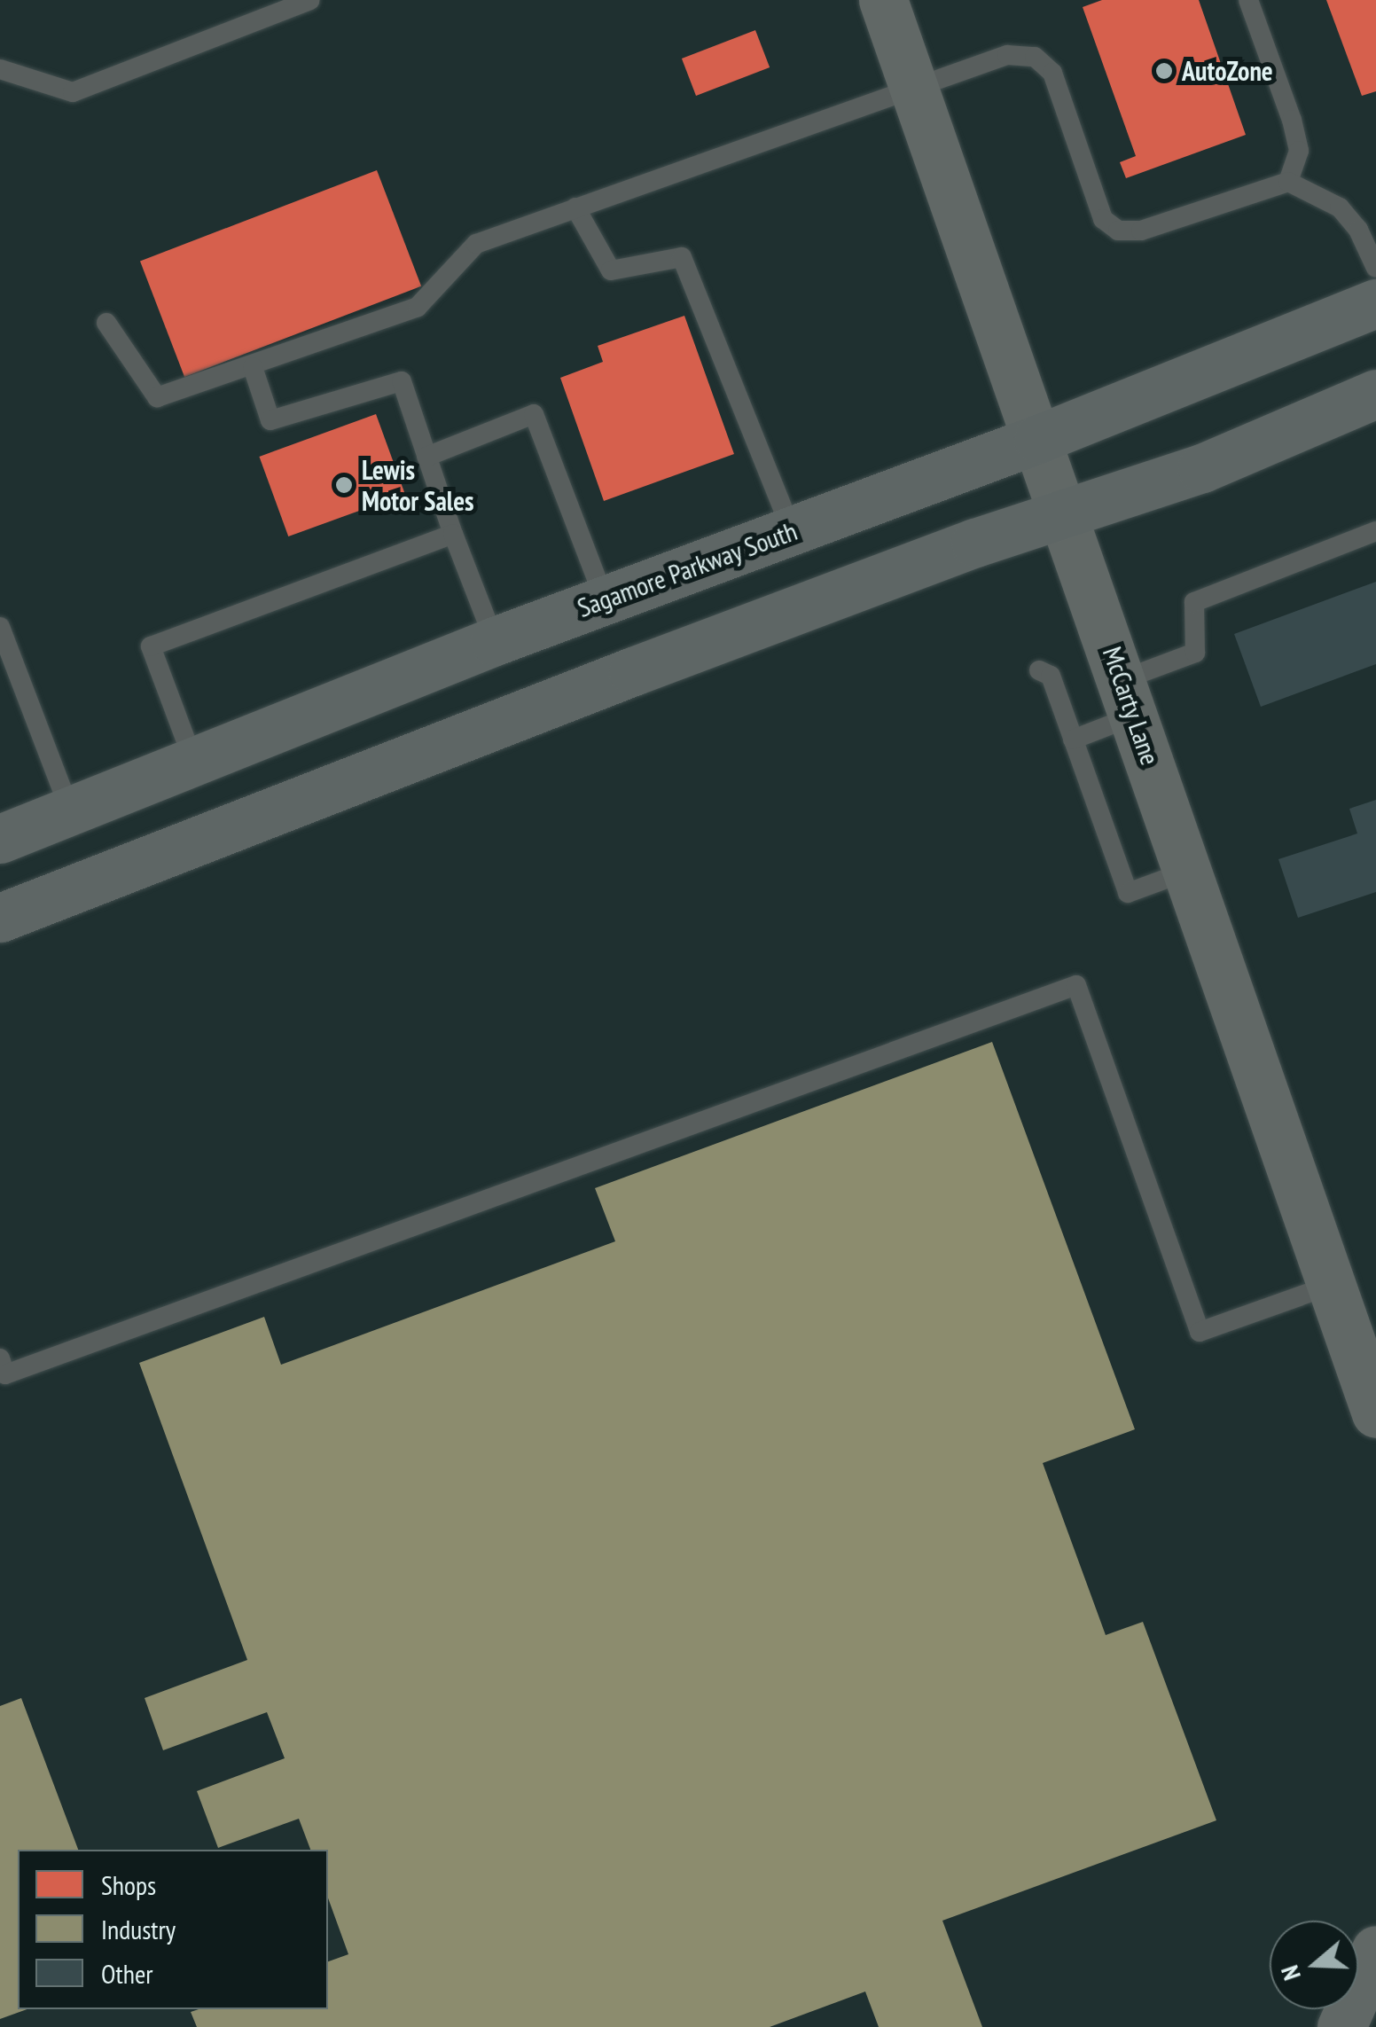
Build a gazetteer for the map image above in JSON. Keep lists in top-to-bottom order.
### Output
{
  "streets": {
    "main road": ["Sagamore Parkway South", "McCarty Lane"]
  },
  "crossings": [
    ["Sagamore Parkway South", "McCarty Lane"]
  ],
  "places": ["AutoZone", "Lewis Motor Sales"],
  "legend": ["Shops", "Industry", "Other"],
  "north": "left"
}
